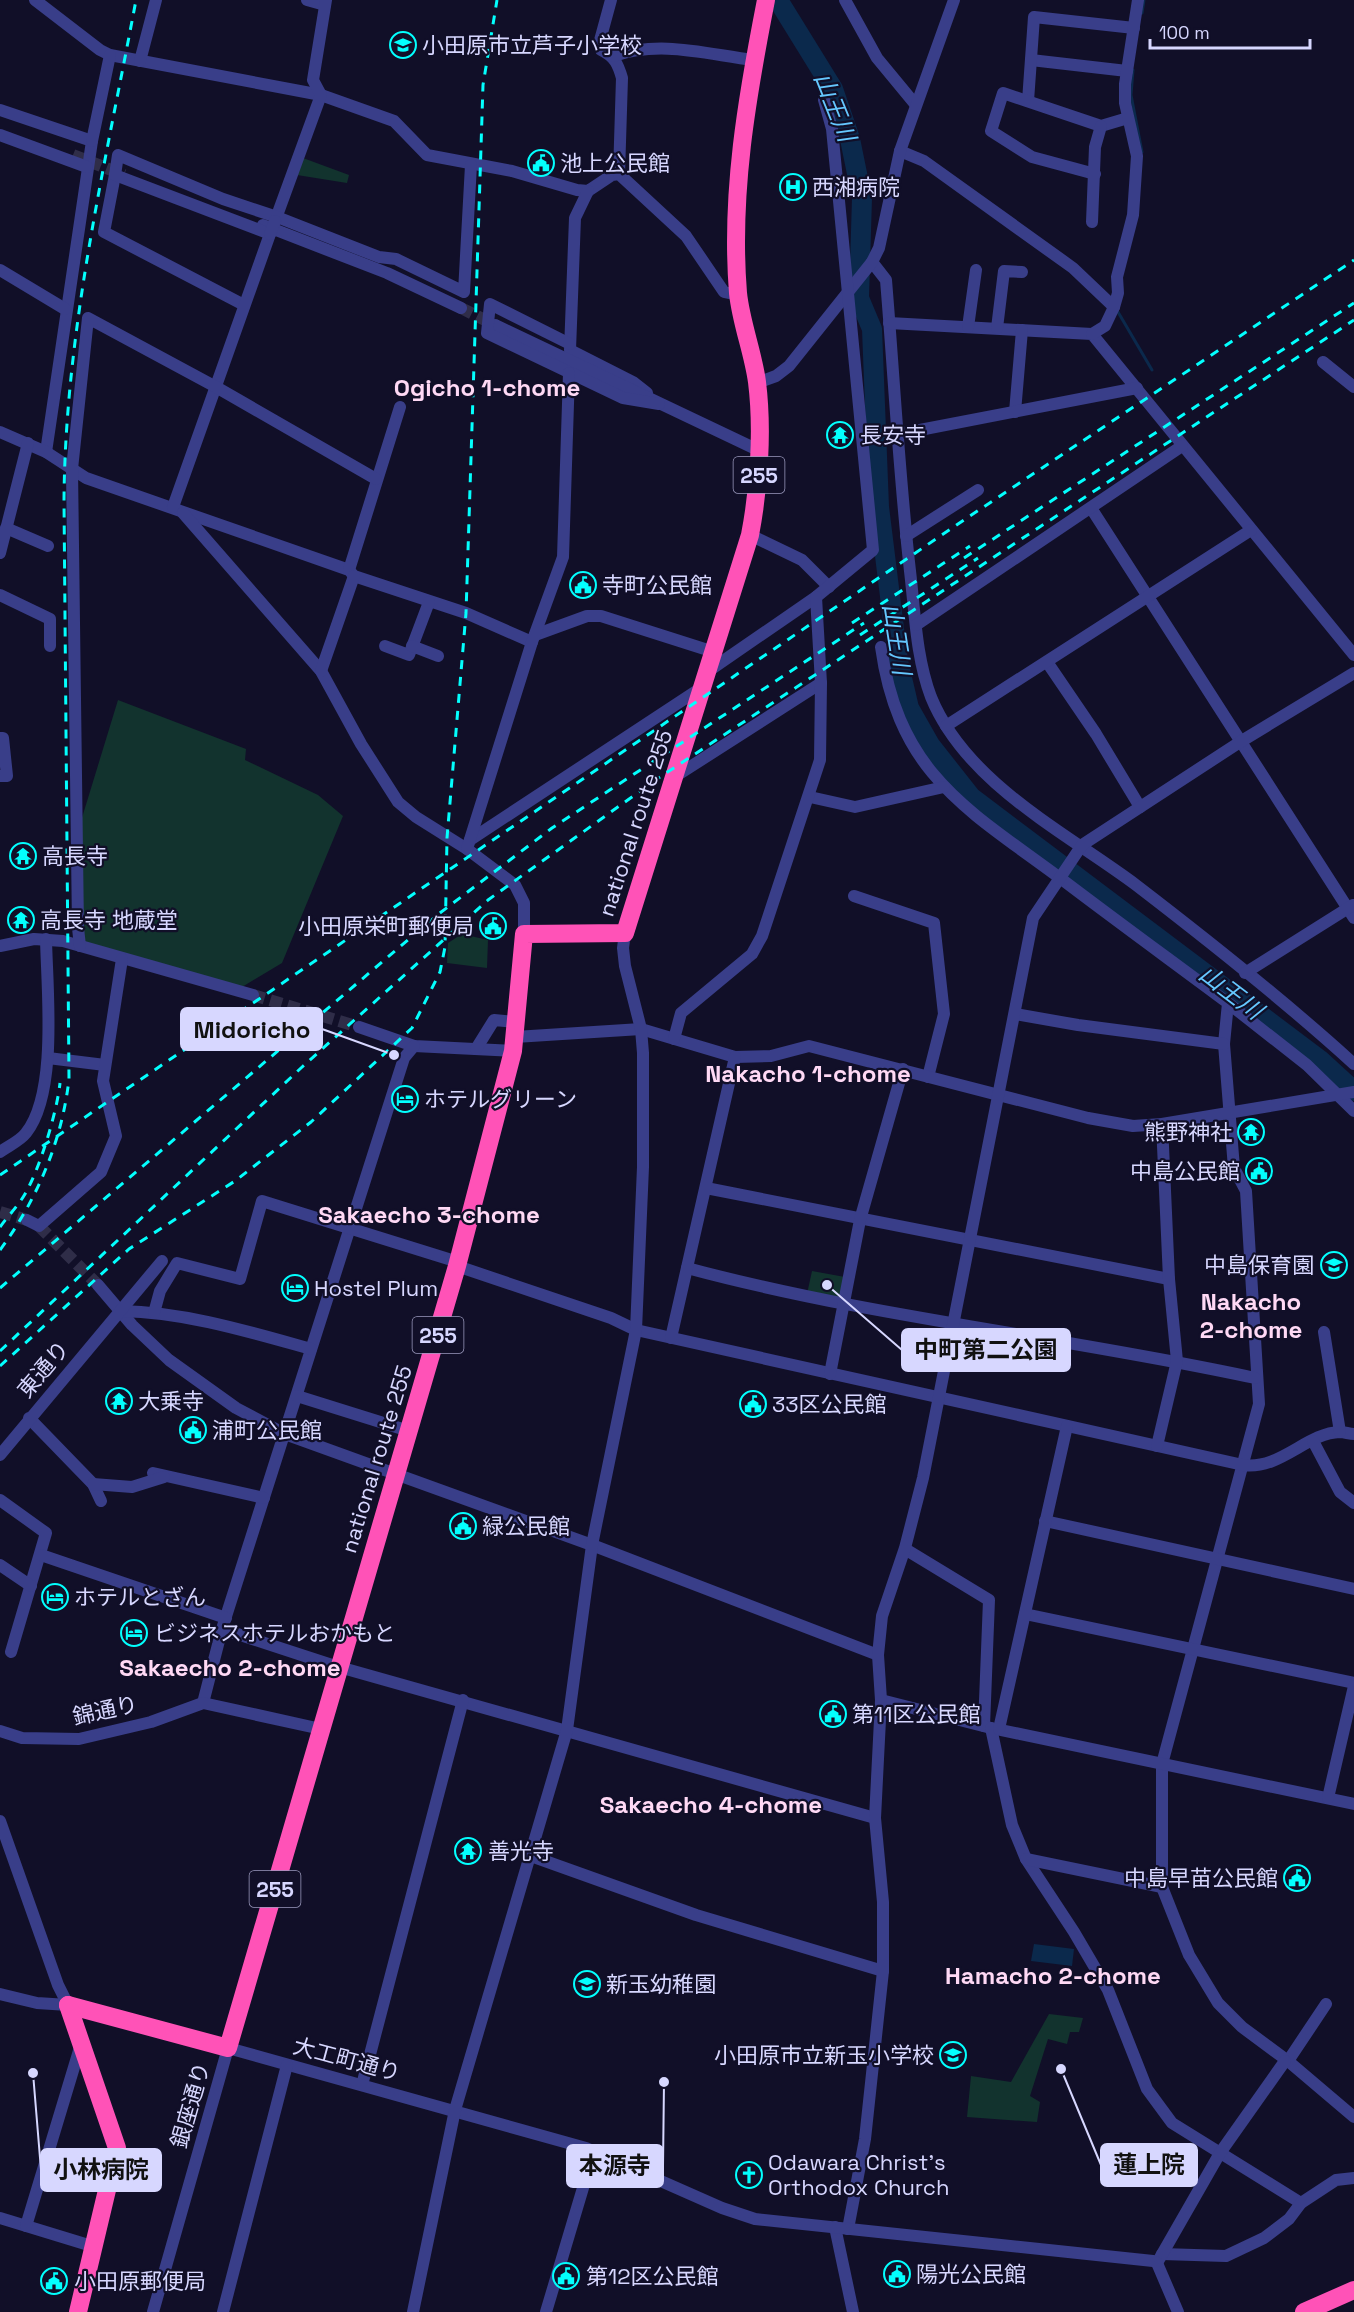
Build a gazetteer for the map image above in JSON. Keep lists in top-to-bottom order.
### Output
{
  "streets": {
    "highway": ["255", "national route 255"],
    "street": [
      "東通り",
      "錦通り",
      "大工町通り",
      "銀座通り"
    ]
  },
  "crossings": [
    ["255", "national route 255"],
    ["255", "大工町通り"],
    ["255", "銀座通り"],
    ["大工町通り", "銀座通り"]
  ],
  "districts": [
    "Ogicho 1-chome",
    "Nakacho 1-chome",
    "Sakaecho 3-chome",
    "Nakacho 2-chome",
    "Sakaecho 2-chome",
    "Sakaecho 4-chome",
    "Hamacho 2-chome"
  ],
  "water": ["山王川"],
  "places": {
    "school or university": [
      "小田原市立芦子小学校",
      "中島保育園",
      "新玉幼稚園",
      "小田原市立新玉小学校"
    ],
    "public building": [
      "池上公民館",
      "寺町公民館",
      "小田原栄町郵便局",
      "中島公民館",
      "33区公民館",
      "浦町公民館",
      "緑公民館",
      "第11区公民館",
      "中島早苗公民館",
      "陽光公民館",
      "第12区公民館",
      "小田原郵便局"
    ],
    "hospital": ["西湘病院"],
    "temple": [
      "長安寺",
      "高長寺",
      "高長寺 地蔵堂",
      "熊野神社",
      "大乗寺",
      "善光寺"
    ],
    "other": [
      "Midoricho",
      "中町第二公園",
      "蓮上院",
      "小林病院",
      "本源寺"
    ],
    "hotel": [
      "ホテルグリーン",
      "Hostel Plum",
      "ホテルとざん",
      "ビジネスホテルおかもと"
    ],
    "church": ["Odawara Christ’s Orthodox Church"]
  },
  "scale_bar": "100 m"
}
